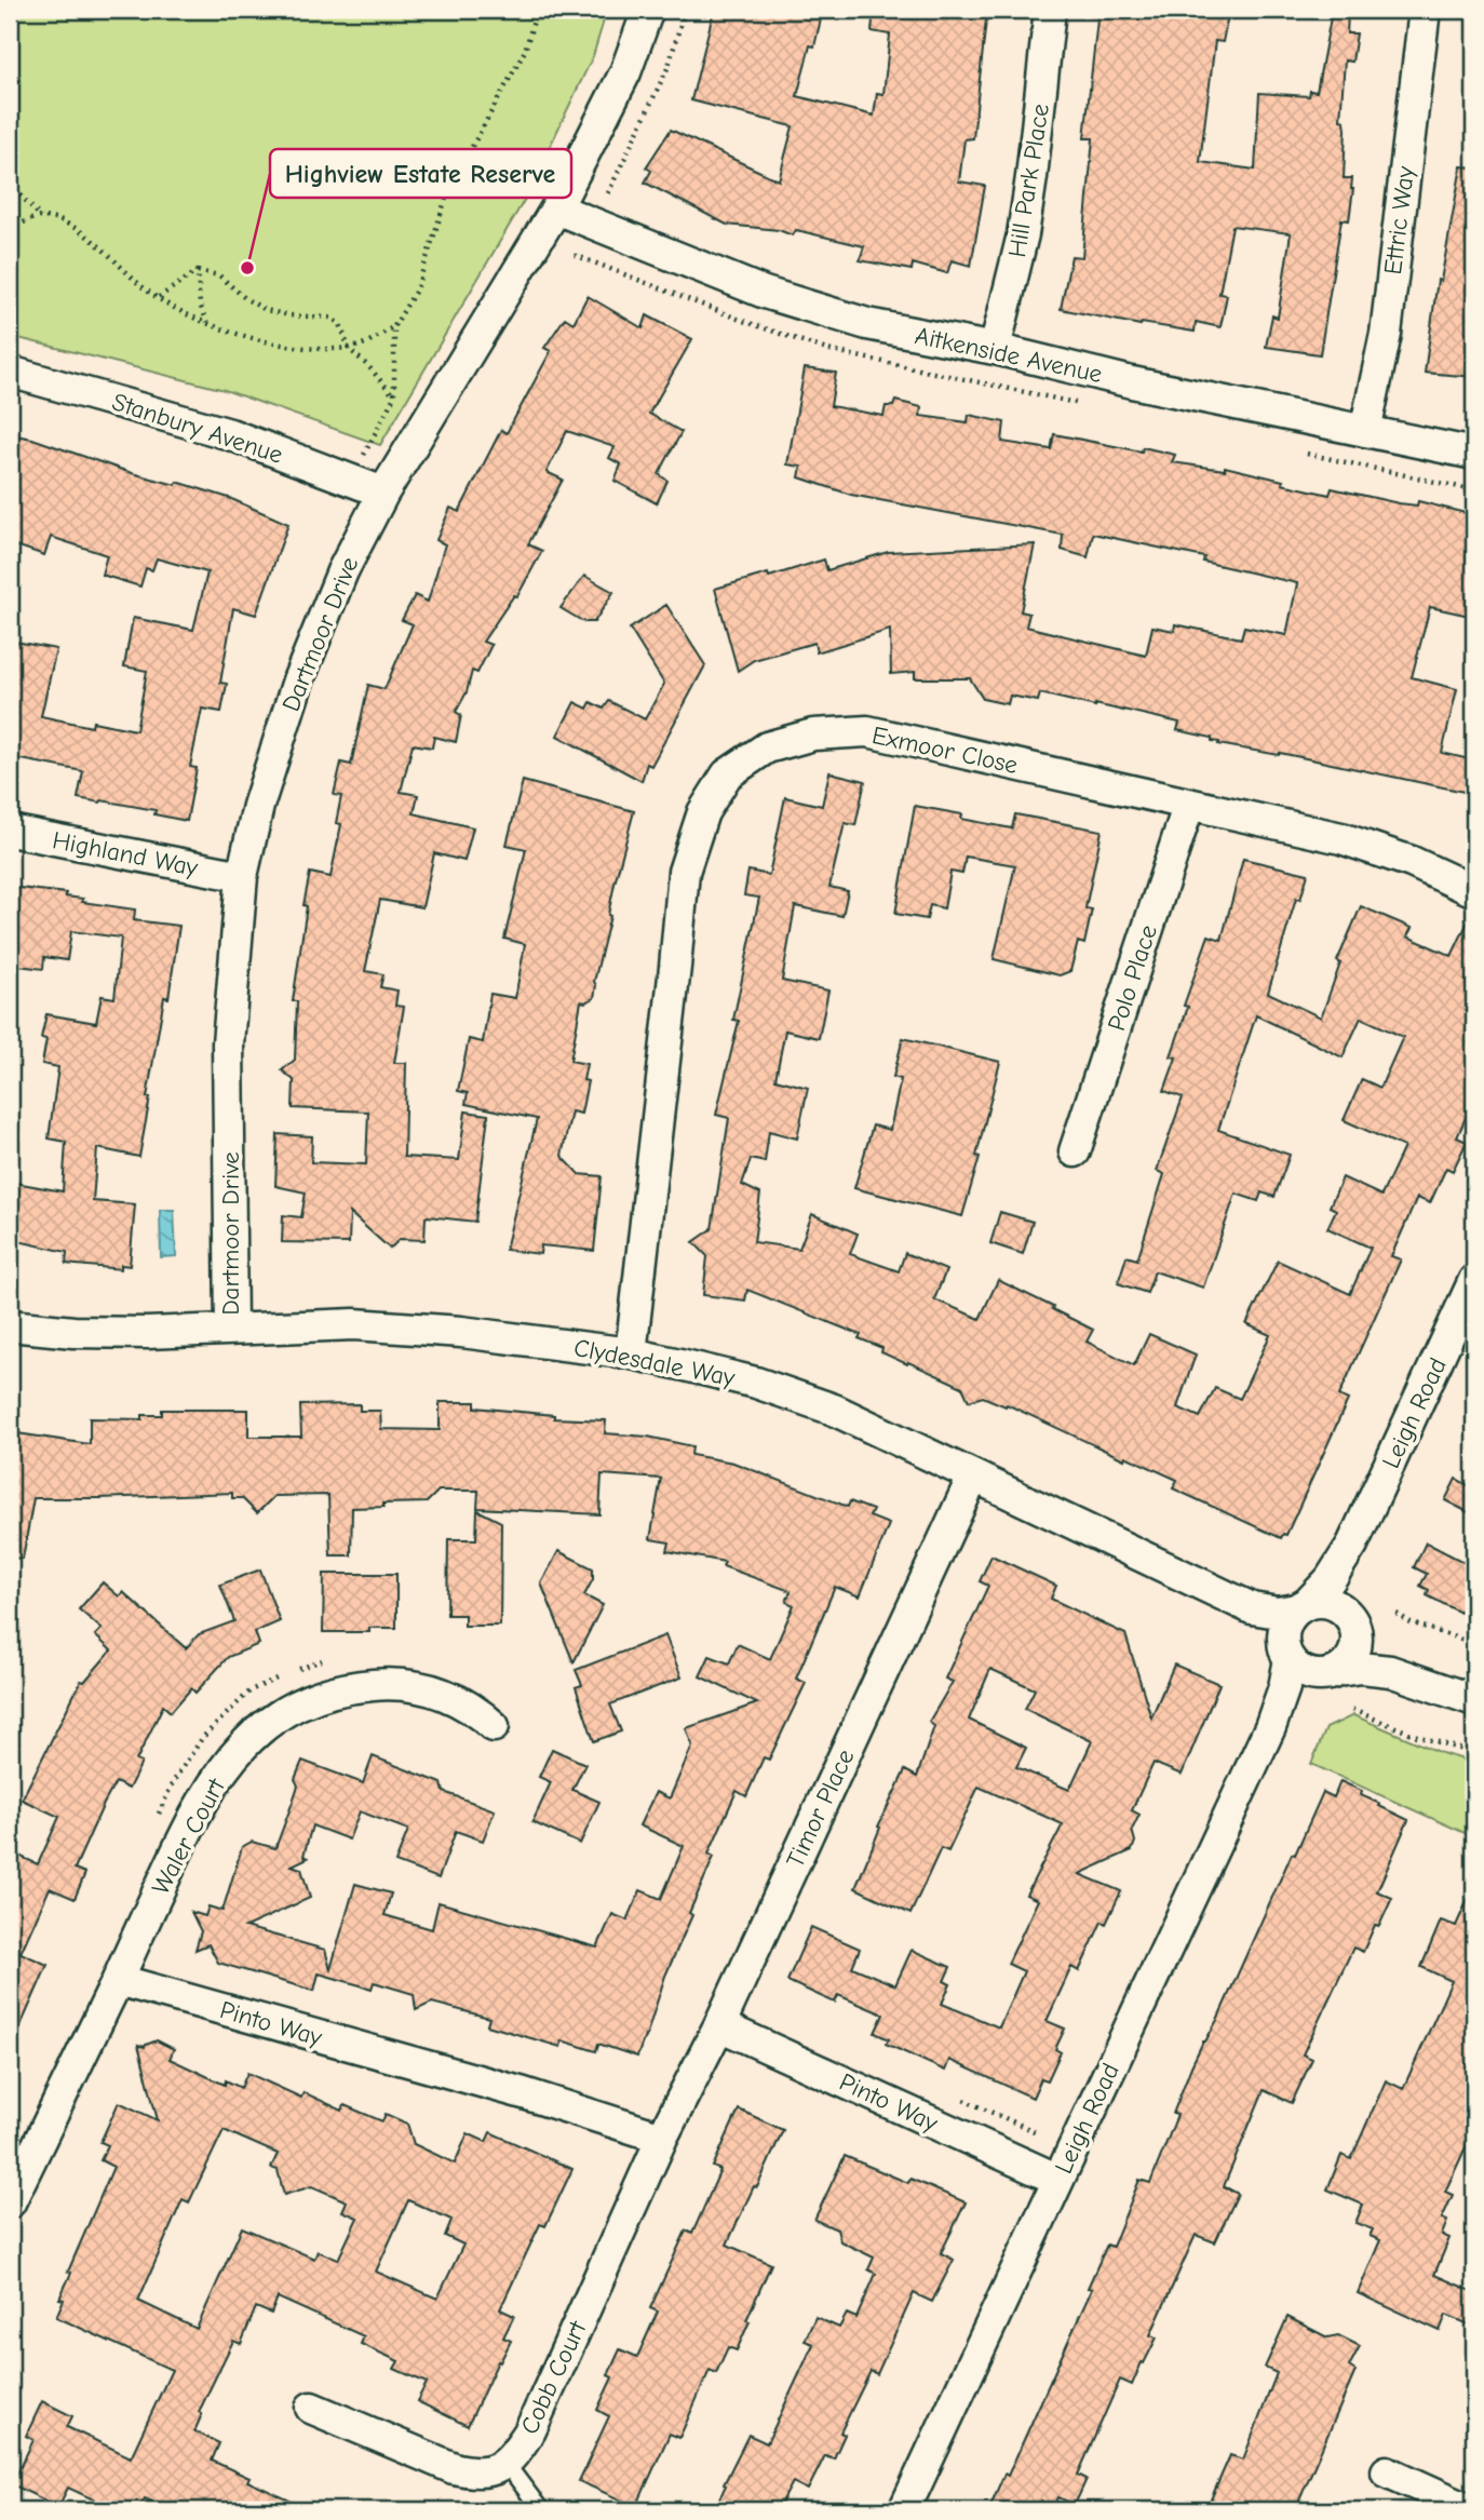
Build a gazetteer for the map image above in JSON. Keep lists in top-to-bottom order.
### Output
{
  "streets": {
    "street": [
      "Hill Park Place",
      "Ettric Way",
      "Aitkenside Avenue",
      "Stanbury Avenue",
      "Dartmoor Drive",
      "Exmoor Close",
      "Highland Way",
      "Polo Place",
      "Clydesdale Way",
      "Leigh Road",
      "Timor Place",
      "Waler Court",
      "Pinto Way",
      "Cobb Court"
    ]
  },
  "crossings": [
    ["Hill Park Place", "Aitkenside Avenue"],
    ["Ettric Way", "Aitkenside Avenue"],
    ["Aitkenside Avenue", "Dartmoor Drive"],
    ["Stanbury Avenue", "Dartmoor Drive"],
    ["Dartmoor Drive", "Highland Way"],
    ["Dartmoor Drive", "Clydesdale Way"],
    ["Exmoor Close", "Polo Place"],
    ["Exmoor Close", "Clydesdale Way"],
    ["Clydesdale Way", "Leigh Road"],
    ["Clydesdale Way", "Timor Place"],
    ["Leigh Road", "Pinto Way"],
    ["Timor Place", "Pinto Way"],
    ["Timor Place", "Cobb Court"],
    ["Waler Court", "Pinto Way"],
    ["Pinto Way", "Cobb Court"]
  ],
  "places": ["Highview Estate Reserve"]
}
